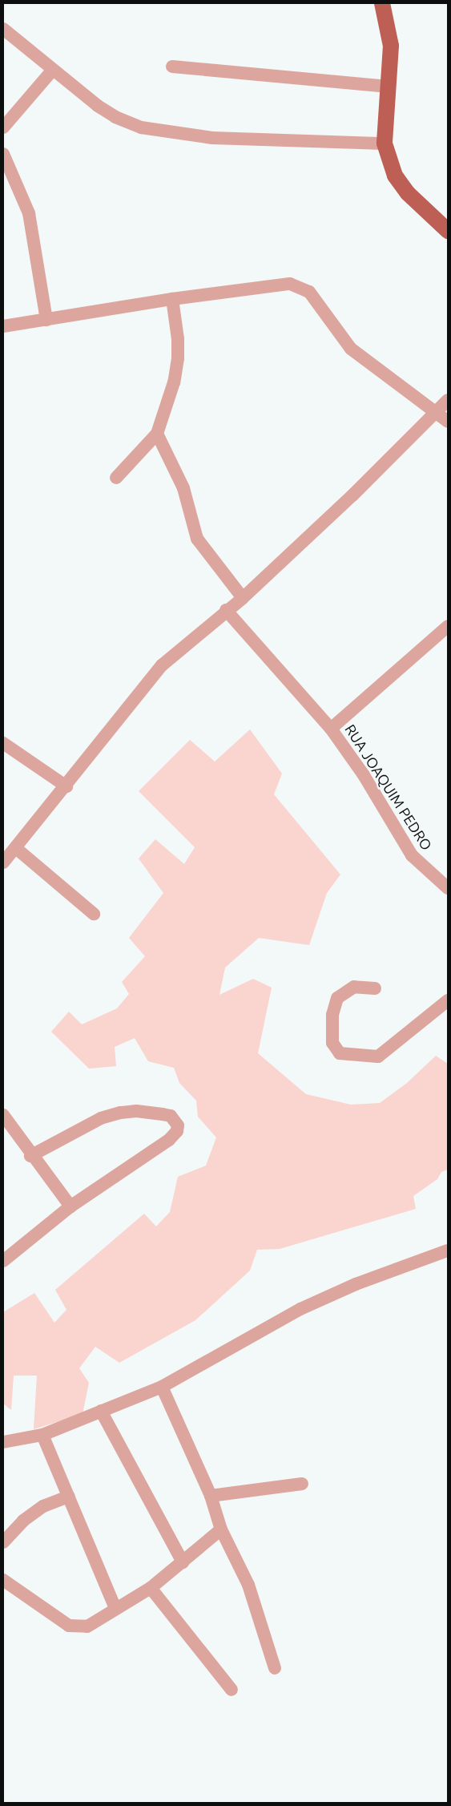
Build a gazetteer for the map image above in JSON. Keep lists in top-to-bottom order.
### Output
{
  "streets": {
    "street": ["RUA JOAQUIM PEDRO"]
  }
}
